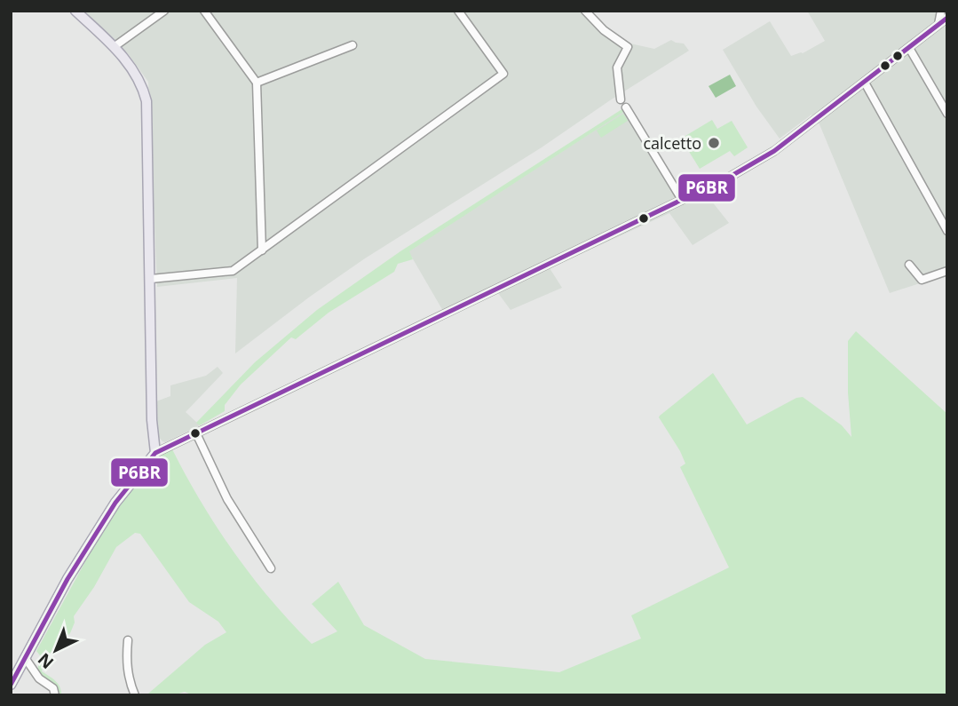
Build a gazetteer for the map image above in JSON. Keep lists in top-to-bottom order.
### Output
{
  "places": ["calcetto"],
  "lines": ["transit line P6BR"],
  "north": "bottom left"
}
